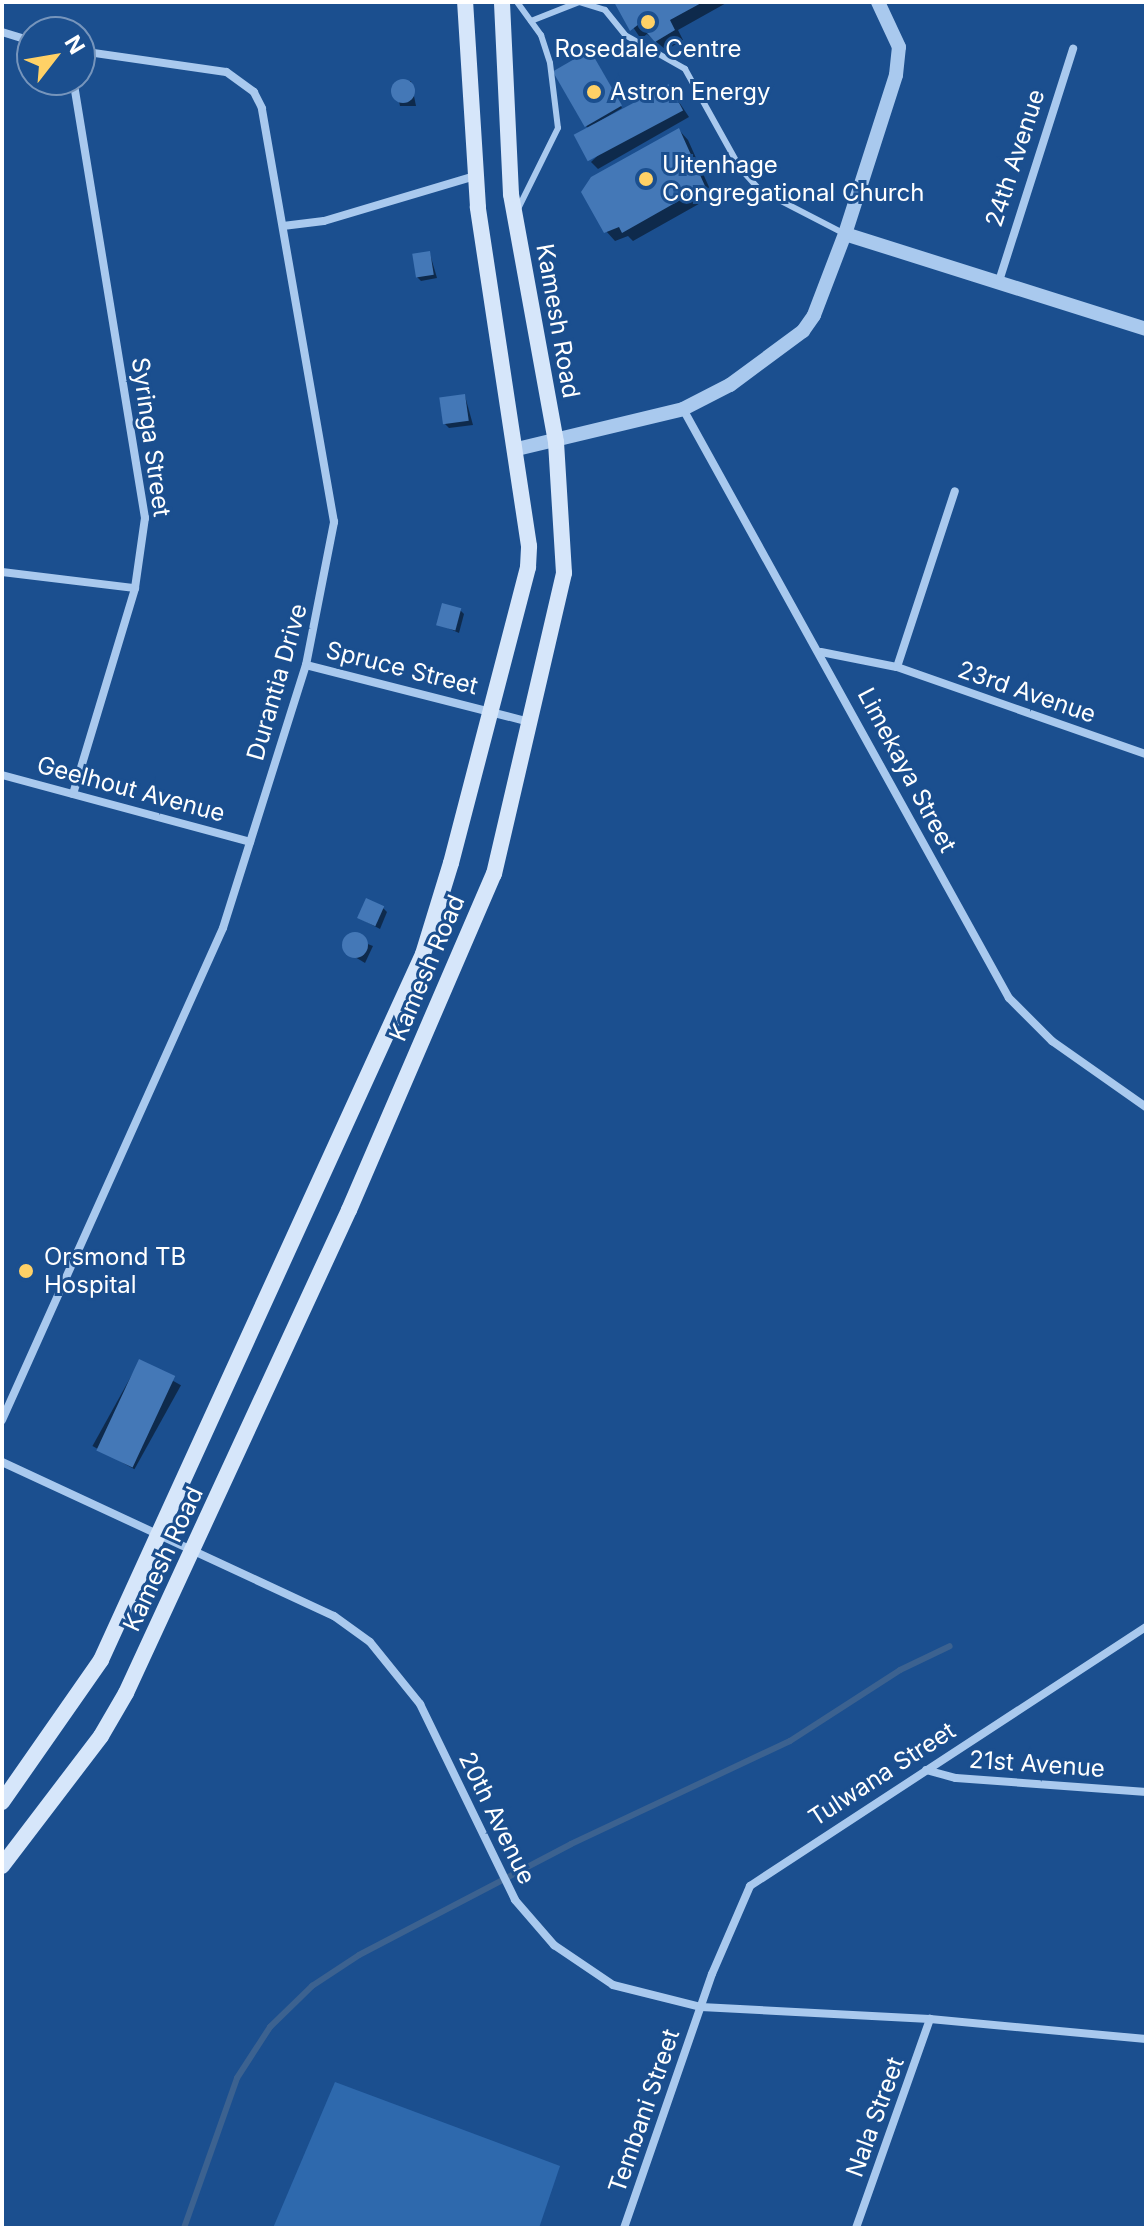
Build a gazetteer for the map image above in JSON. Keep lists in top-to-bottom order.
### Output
{
  "streets": {
    "main road": ["Kamesh Road"],
    "street": [
      "24th Avenue",
      "Syringa Street",
      "Spruce Street",
      "Durantia Drive",
      "23rd Avenue",
      "Limekaya Street",
      "Geelhout Avenue",
      "21st Avenue",
      "Tulwana Street",
      "20th Avenue",
      "Tembani Street",
      "Nala Street"
    ]
  },
  "crossings": [
    ["Kamesh Road", "Spruce Street"],
    ["Kamesh Road", "20th Avenue"],
    ["Syringa Street", "Geelhout Avenue"],
    ["Spruce Street", "Durantia Drive"],
    ["Durantia Drive", "Geelhout Avenue"],
    ["23rd Avenue", "Limekaya Street"],
    ["21st Avenue", "Tulwana Street"],
    ["Tulwana Street", "20th Avenue"],
    ["Tulwana Street", "Tembani Street"],
    ["20th Avenue", "Tembani Street"],
    ["20th Avenue", "Nala Street"]
  ],
  "places": [
    "Rosedale Centre",
    "Astron Energy",
    "Uitenhage Congregational Church",
    "Orsmond TB Hospital"
  ],
  "north": "top right"
}
